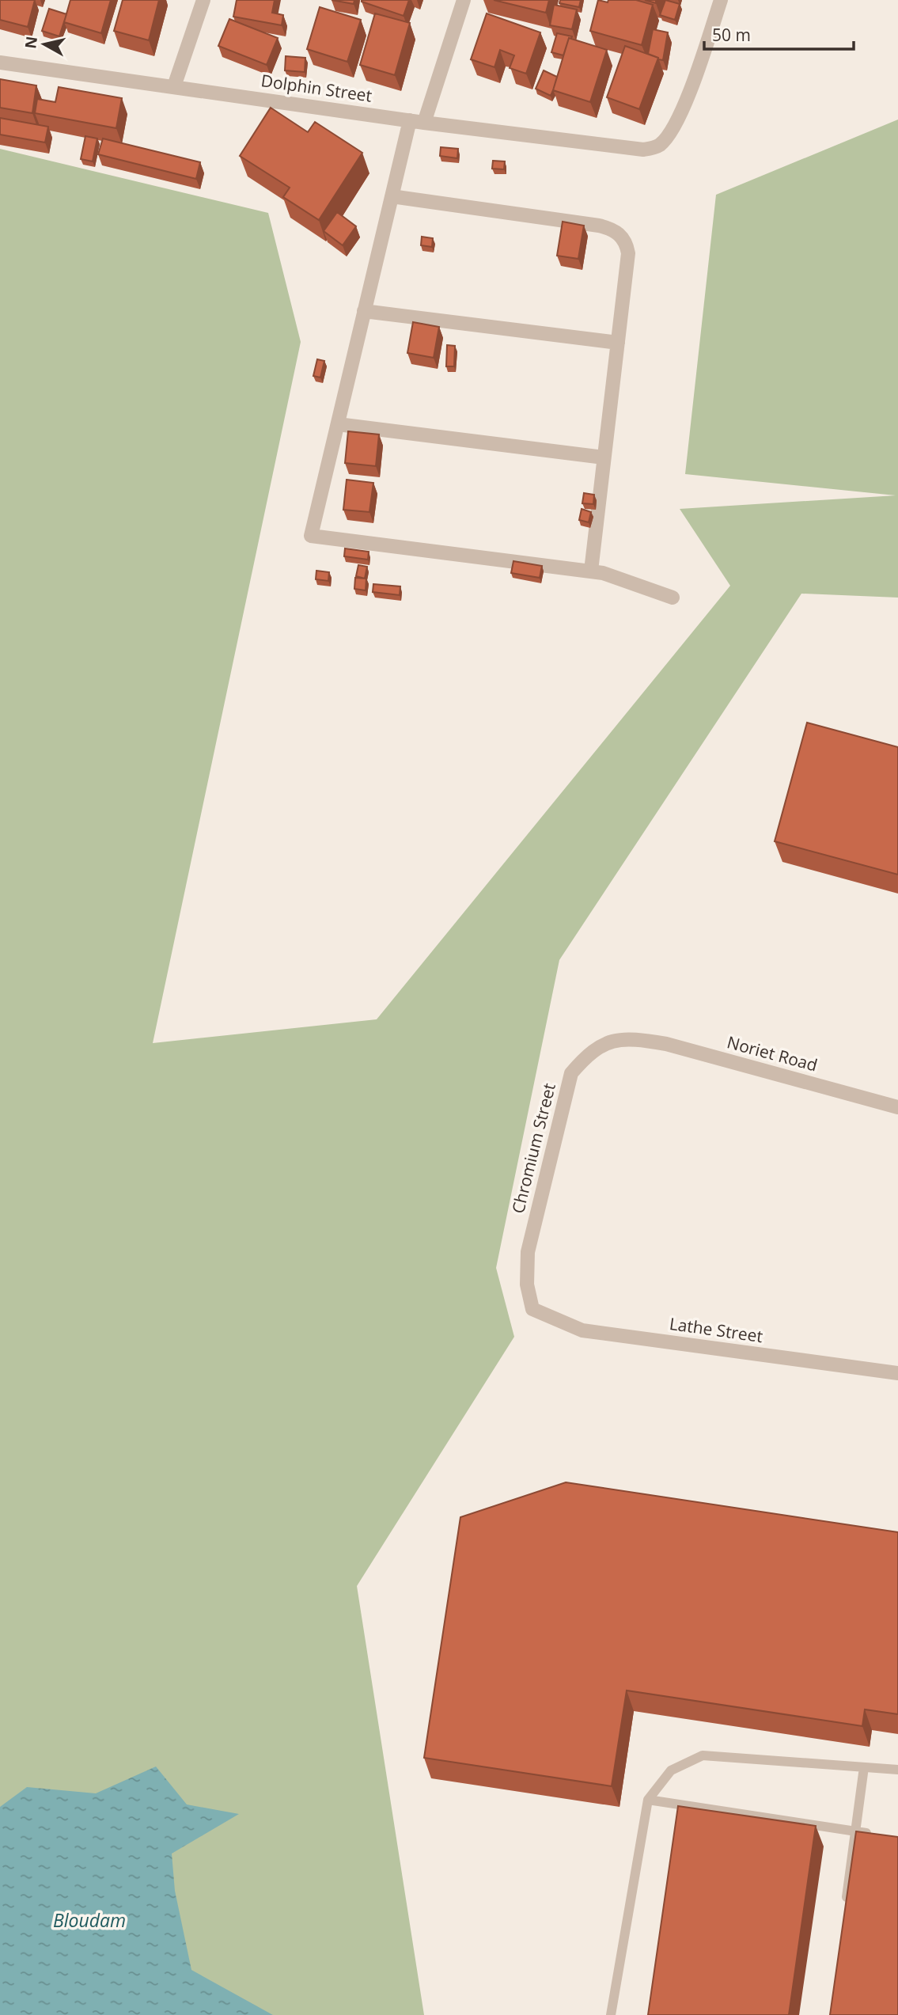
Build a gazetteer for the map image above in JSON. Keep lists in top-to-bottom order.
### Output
{
  "streets": {
    "street": [
      "Dolphin Street",
      "Noriet Road",
      "Chromium Street",
      "Lathe Street"
    ]
  },
  "crossings": [
    ["Noriet Road", "Chromium Street"],
    ["Chromium Street", "Lathe Street"]
  ],
  "water": ["Bloudam"],
  "scale_bar": "50 m",
  "north": "left"
}
